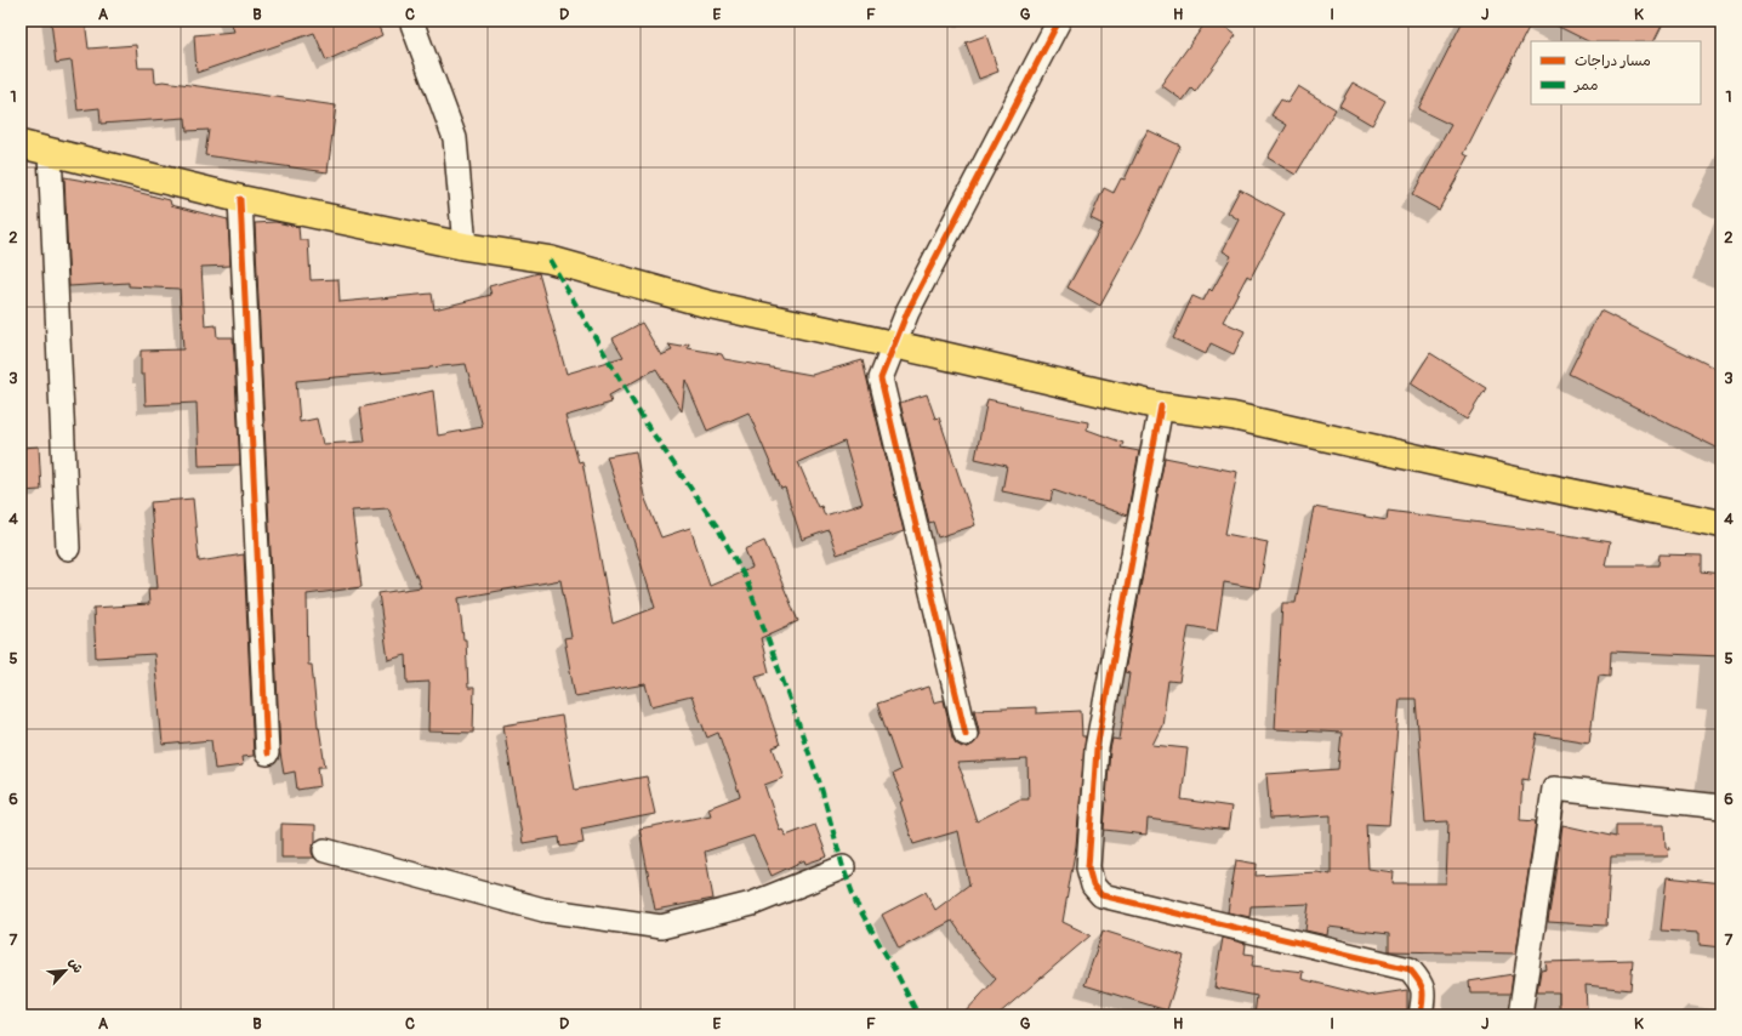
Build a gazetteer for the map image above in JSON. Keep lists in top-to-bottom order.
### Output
{
  "legend": ["مسار دراجات", "ممر"],
  "north": "top right",
  "grid": {
    "columns": [
      "A",
      "B",
      "C",
      "D",
      "E",
      "F",
      "G",
      "H",
      "I",
      "J",
      "K"
    ],
    "rows": [
      "1",
      "2",
      "3",
      "4",
      "5",
      "6",
      "7"
    ]
  }
}
